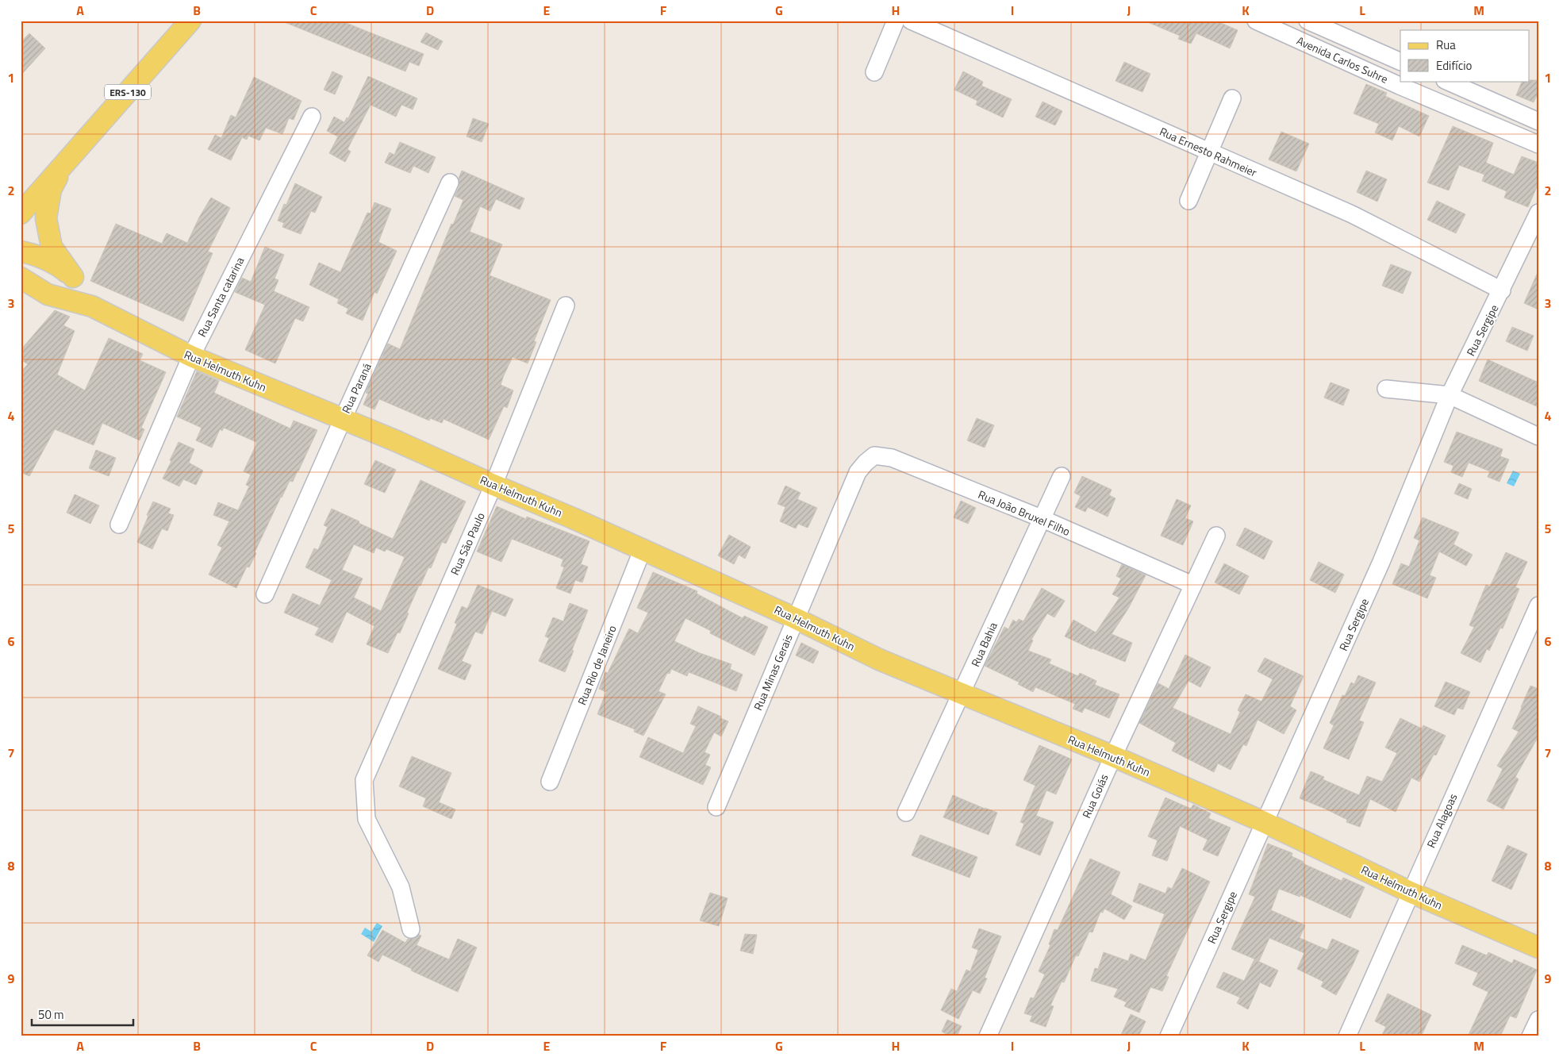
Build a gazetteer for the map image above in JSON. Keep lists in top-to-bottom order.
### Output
{
  "streets": {
    "main road": ["ERS-130", "Rua Helmuth Kuhn"],
    "street": [
      "Avenida Carlos Suhre",
      "Rua Ernesto Rahmeier",
      "Rua Santa catarina",
      "Rua Sergipe",
      "Rua Paraná",
      "Rua João Bruxel Filho",
      "Rua São Paulo",
      "Rua Bahia",
      "Rua Rio de Janeiro",
      "Rua Minas Gerais",
      "Rua Goiás",
      "Rua Alagoas"
    ]
  },
  "crossings": [
    ["Rua Ernesto Rahmeier", "Rua Sergipe"],
    ["Rua Santa catarina", "Rua Helmuth Kuhn"],
    ["Rua Sergipe", "Rua Helmuth Kuhn"],
    ["Rua Helmuth Kuhn", "Rua Paraná"],
    ["Rua Helmuth Kuhn", "Rua São Paulo"],
    ["Rua Helmuth Kuhn", "Rua Bahia"],
    ["Rua Helmuth Kuhn", "Rua Rio de Janeiro"],
    ["Rua Helmuth Kuhn", "Rua Minas Gerais"],
    ["Rua Helmuth Kuhn", "Rua Goiás"],
    ["Rua Helmuth Kuhn", "Rua Alagoas"],
    ["Rua João Bruxel Filho", "Rua Bahia"],
    ["Rua João Bruxel Filho", "Rua Minas Gerais"],
    ["Rua João Bruxel Filho", "Rua Goiás"]
  ],
  "legend": ["Rua", "Edifício"],
  "scale_bar": "50 m",
  "grid": {
    "columns": [
      "A",
      "B",
      "C",
      "D",
      "E",
      "F",
      "G",
      "H",
      "I",
      "J",
      "K",
      "L",
      "M"
    ],
    "rows": [
      "1",
      "2",
      "3",
      "4",
      "5",
      "6",
      "7",
      "8",
      "9"
    ]
  }
}
